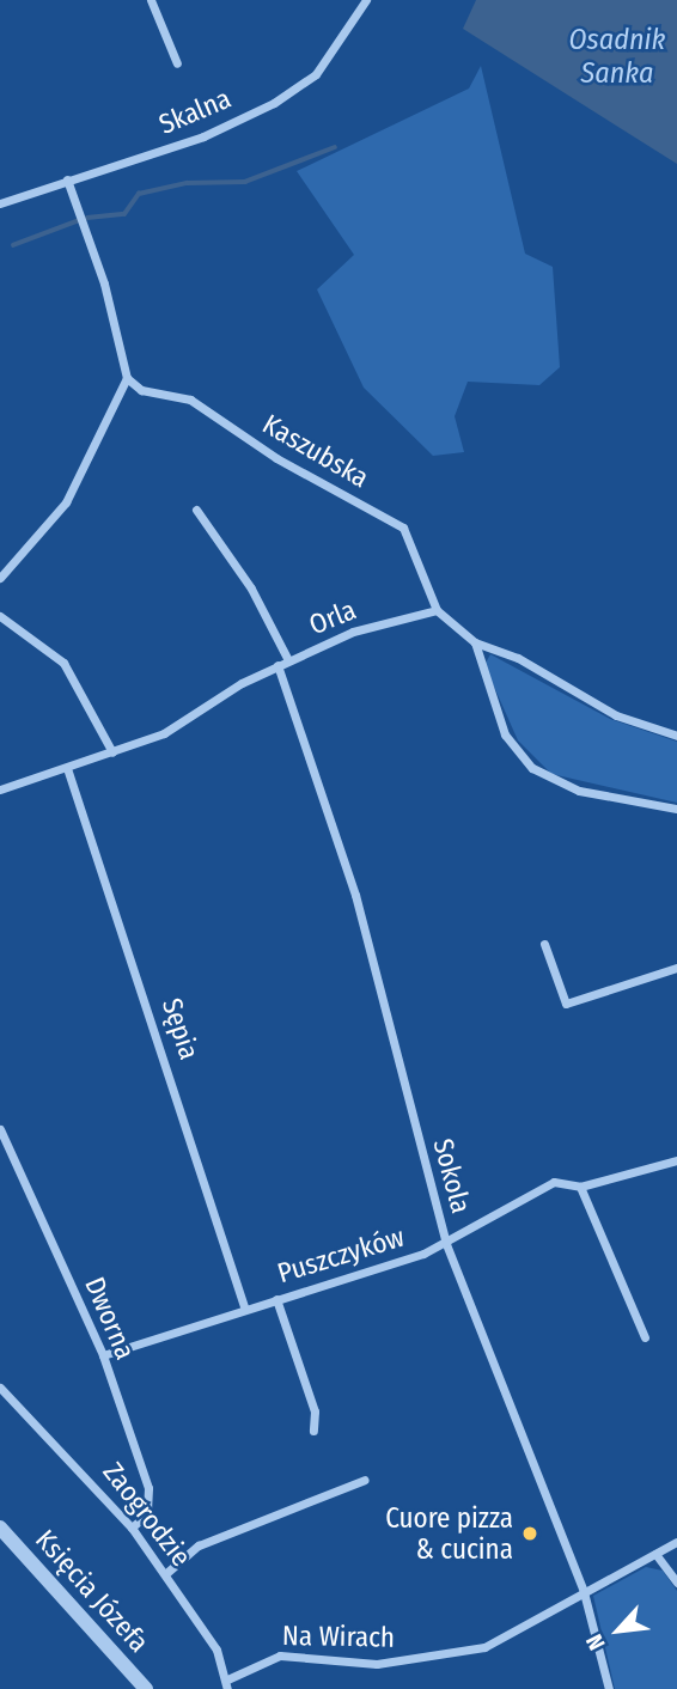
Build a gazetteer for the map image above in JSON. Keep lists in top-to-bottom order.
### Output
{
  "streets": {
    "street": [
      "Skalna",
      "Kaszubska",
      "Orla",
      "Sępia",
      "Sokola",
      "Puszczyków",
      "Dworna",
      "Zaogrodzie",
      "Księcia Józefa",
      "Na Wirach"
    ]
  },
  "crossings": [
    ["Kaszubska", "Orla"],
    ["Orla", "Sępia"],
    ["Orla", "Sokola"],
    ["Sępia", "Puszczyków"],
    ["Sokola", "Puszczyków"],
    ["Sokola", "Na Wirach"],
    ["Puszczyków", "Dworna"],
    ["Dworna", "Zaogrodzie"],
    ["Zaogrodzie", "Na Wirach"]
  ],
  "water": ["Osadnik Sanka"],
  "places": ["Cuore pizza & cucina"],
  "north": "bottom left"
}
